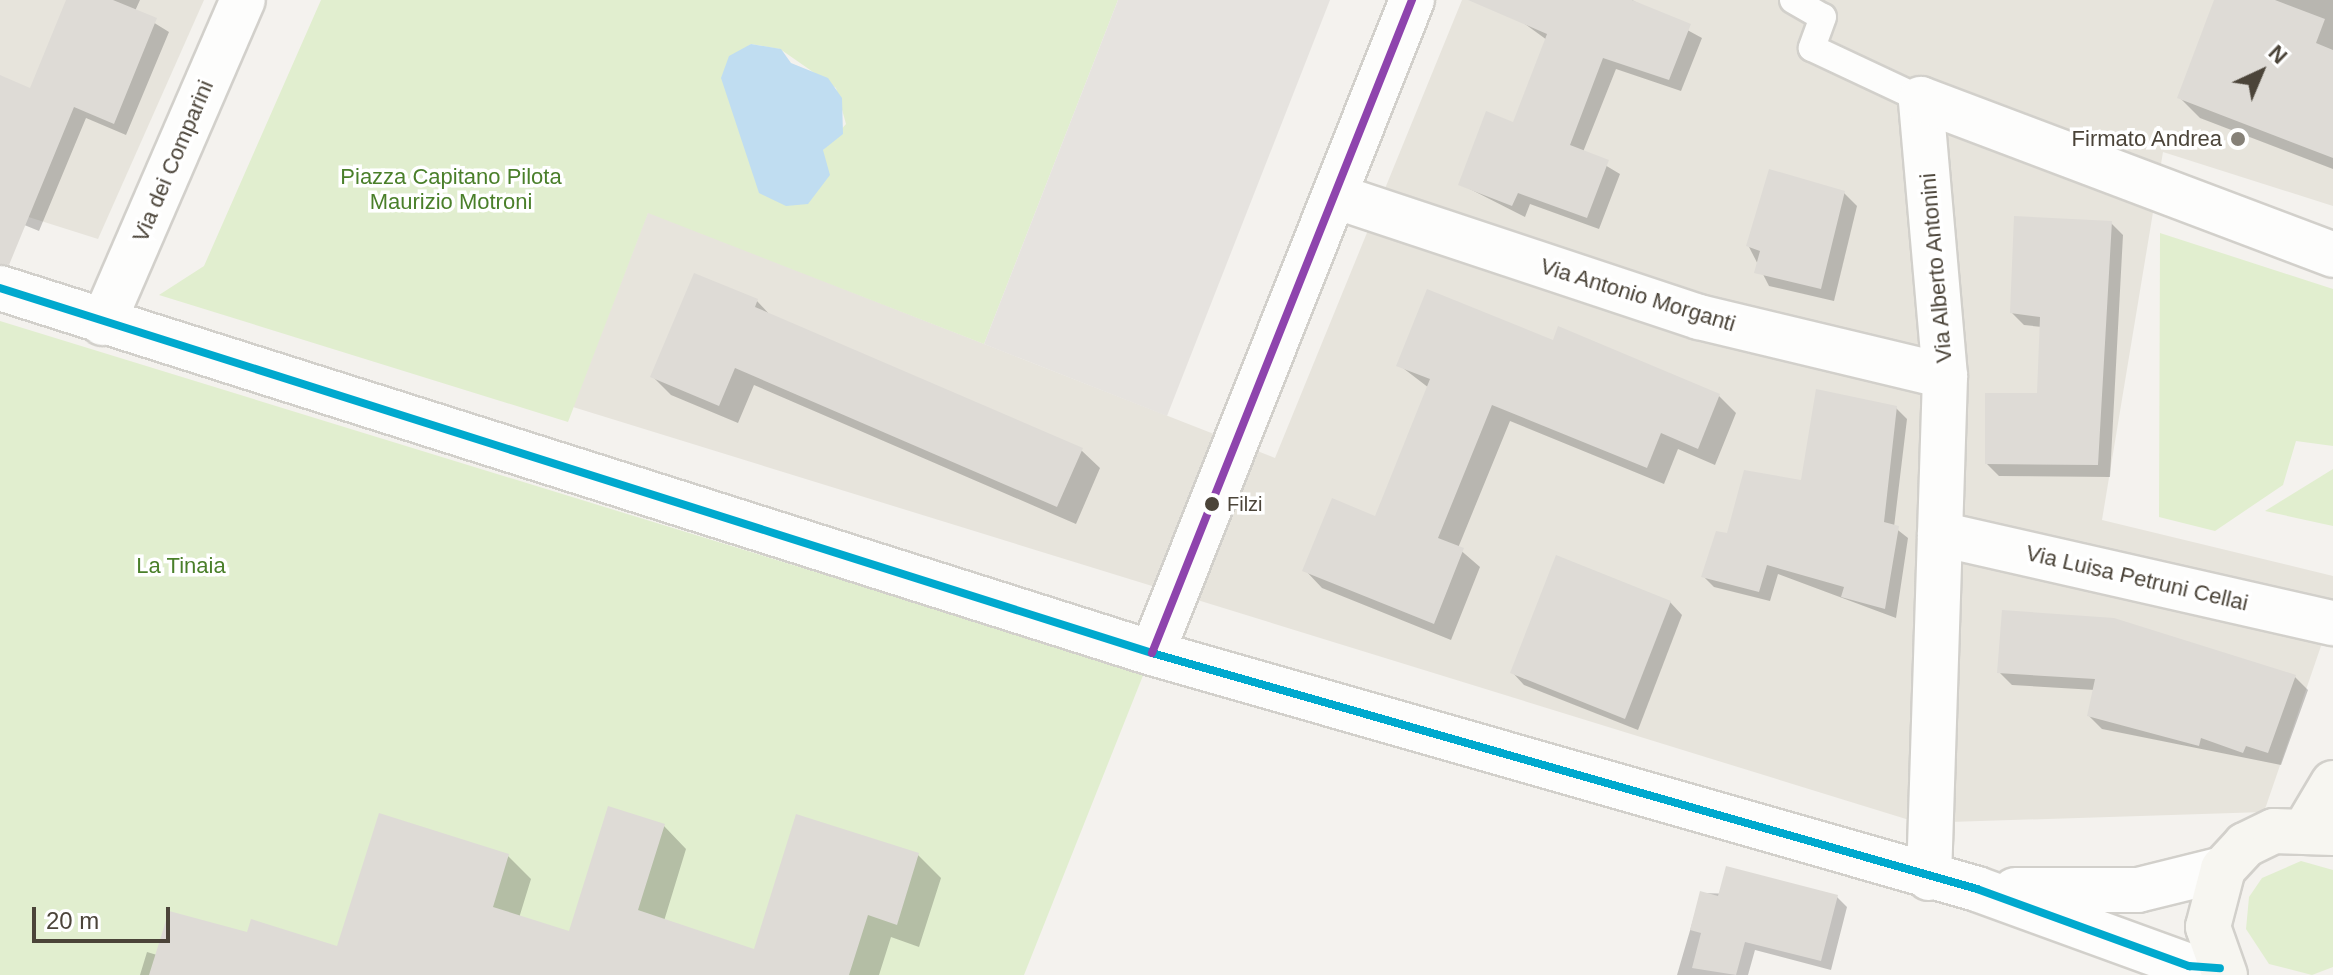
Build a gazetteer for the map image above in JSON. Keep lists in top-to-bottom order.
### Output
{
  "streets": {
    "street": [
      "Via dei Comparini",
      "Via Alberto Antonini",
      "Via Antonio Morganti",
      "Via Luisa Petruni Cellai"
    ]
  },
  "crossings": [
    ["Via Alberto Antonini", "Via Antonio Morganti"],
    ["Via Alberto Antonini", "Via Luisa Petruni Cellai"]
  ],
  "parks": ["Piazza Capitano Pilota Maurizio Motroni", "La Tinaia"],
  "places": ["Firmato Andrea", "Filzi"],
  "scale_bar": "20 m",
  "north": "top right"
}
